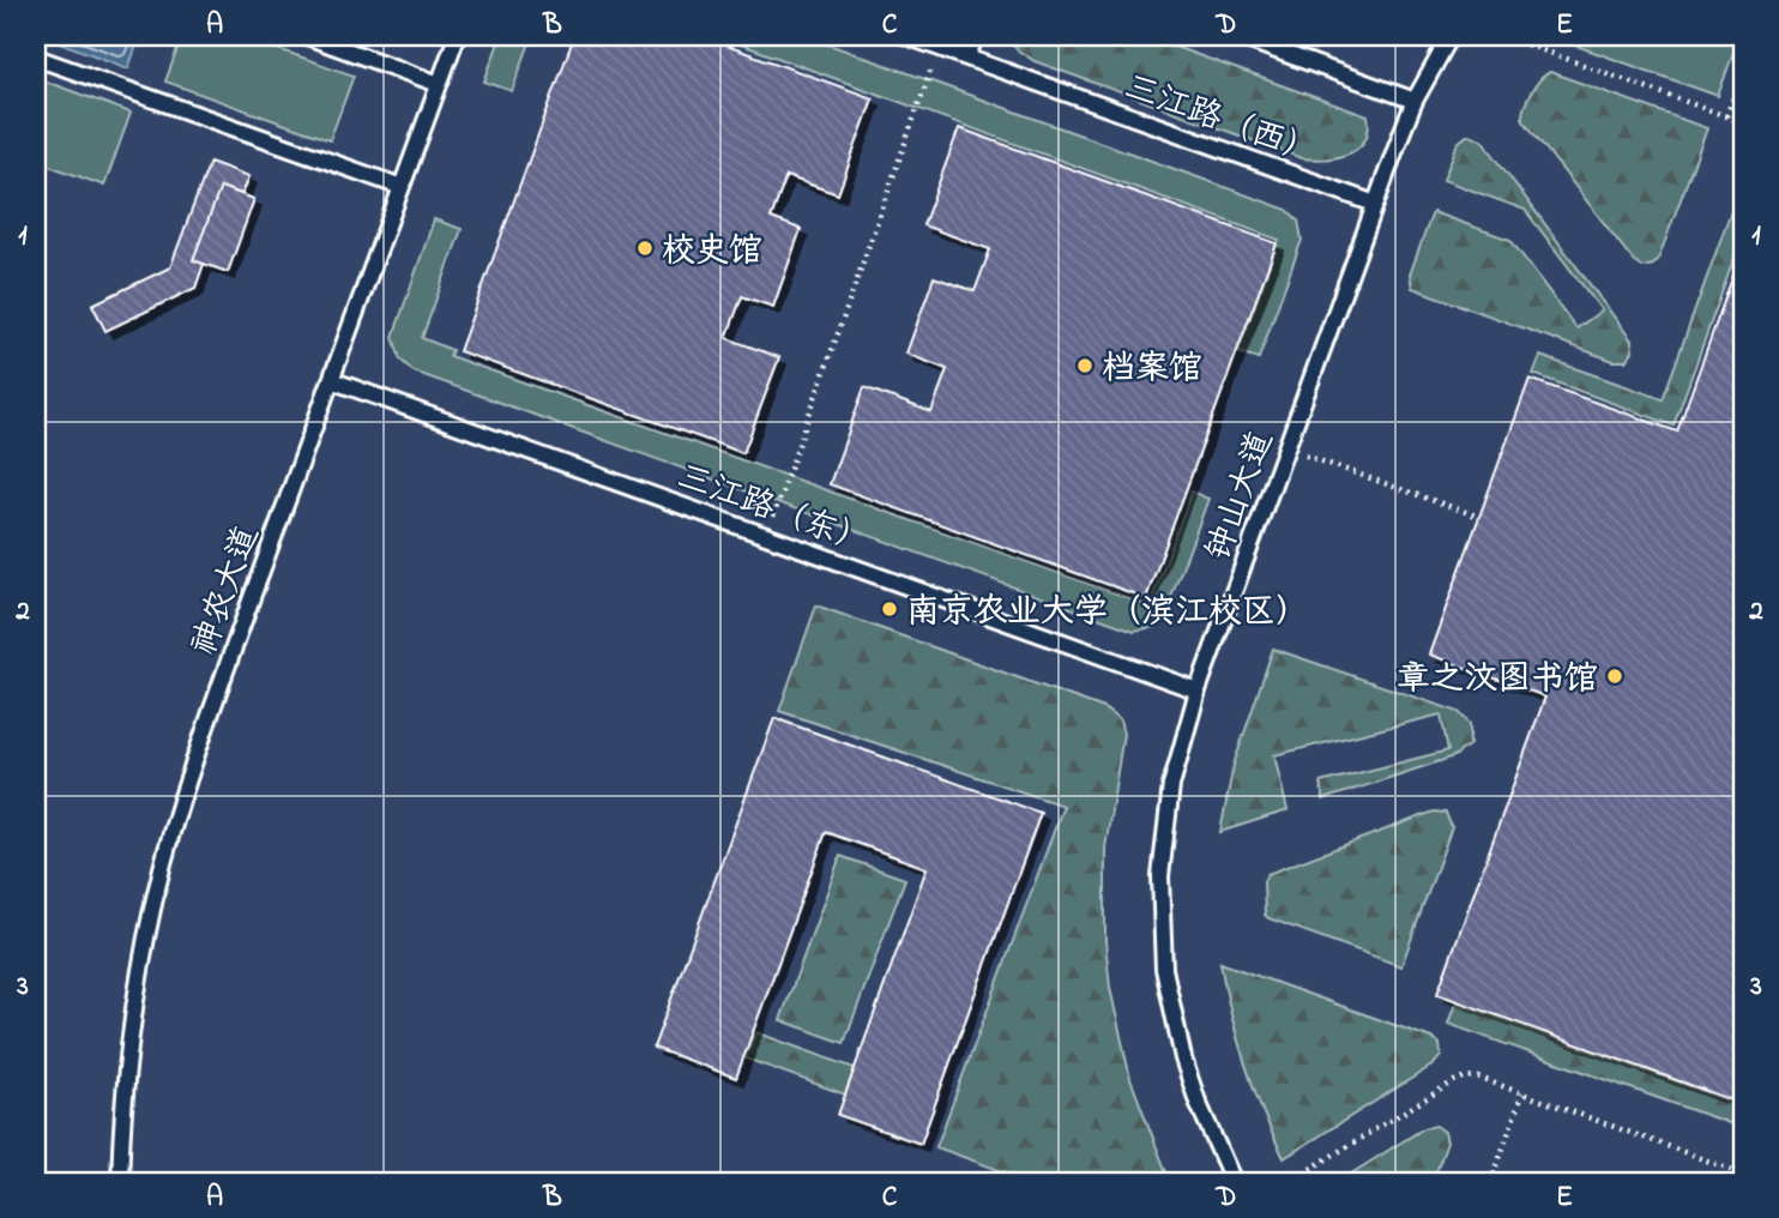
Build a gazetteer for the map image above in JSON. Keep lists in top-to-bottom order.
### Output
{
  "streets": {
    "lane": [
      "三江路（西）",
      "钟山大道",
      "三江路（东）",
      "神农大道"
    ]
  },
  "crossings": [
    ["三江路（西）", "钟山大道"],
    ["钟山大道", "三江路（东）"],
    ["三江路（东）", "神农大道"]
  ],
  "places": [
    "校史馆",
    "档案馆",
    "南京农业大学（滨江校区）",
    "章之汶图书馆"
  ],
  "grid": {
    "columns": [
      "A",
      "B",
      "C",
      "D",
      "E"
    ],
    "rows": ["1", "2", "3"]
  }
}
